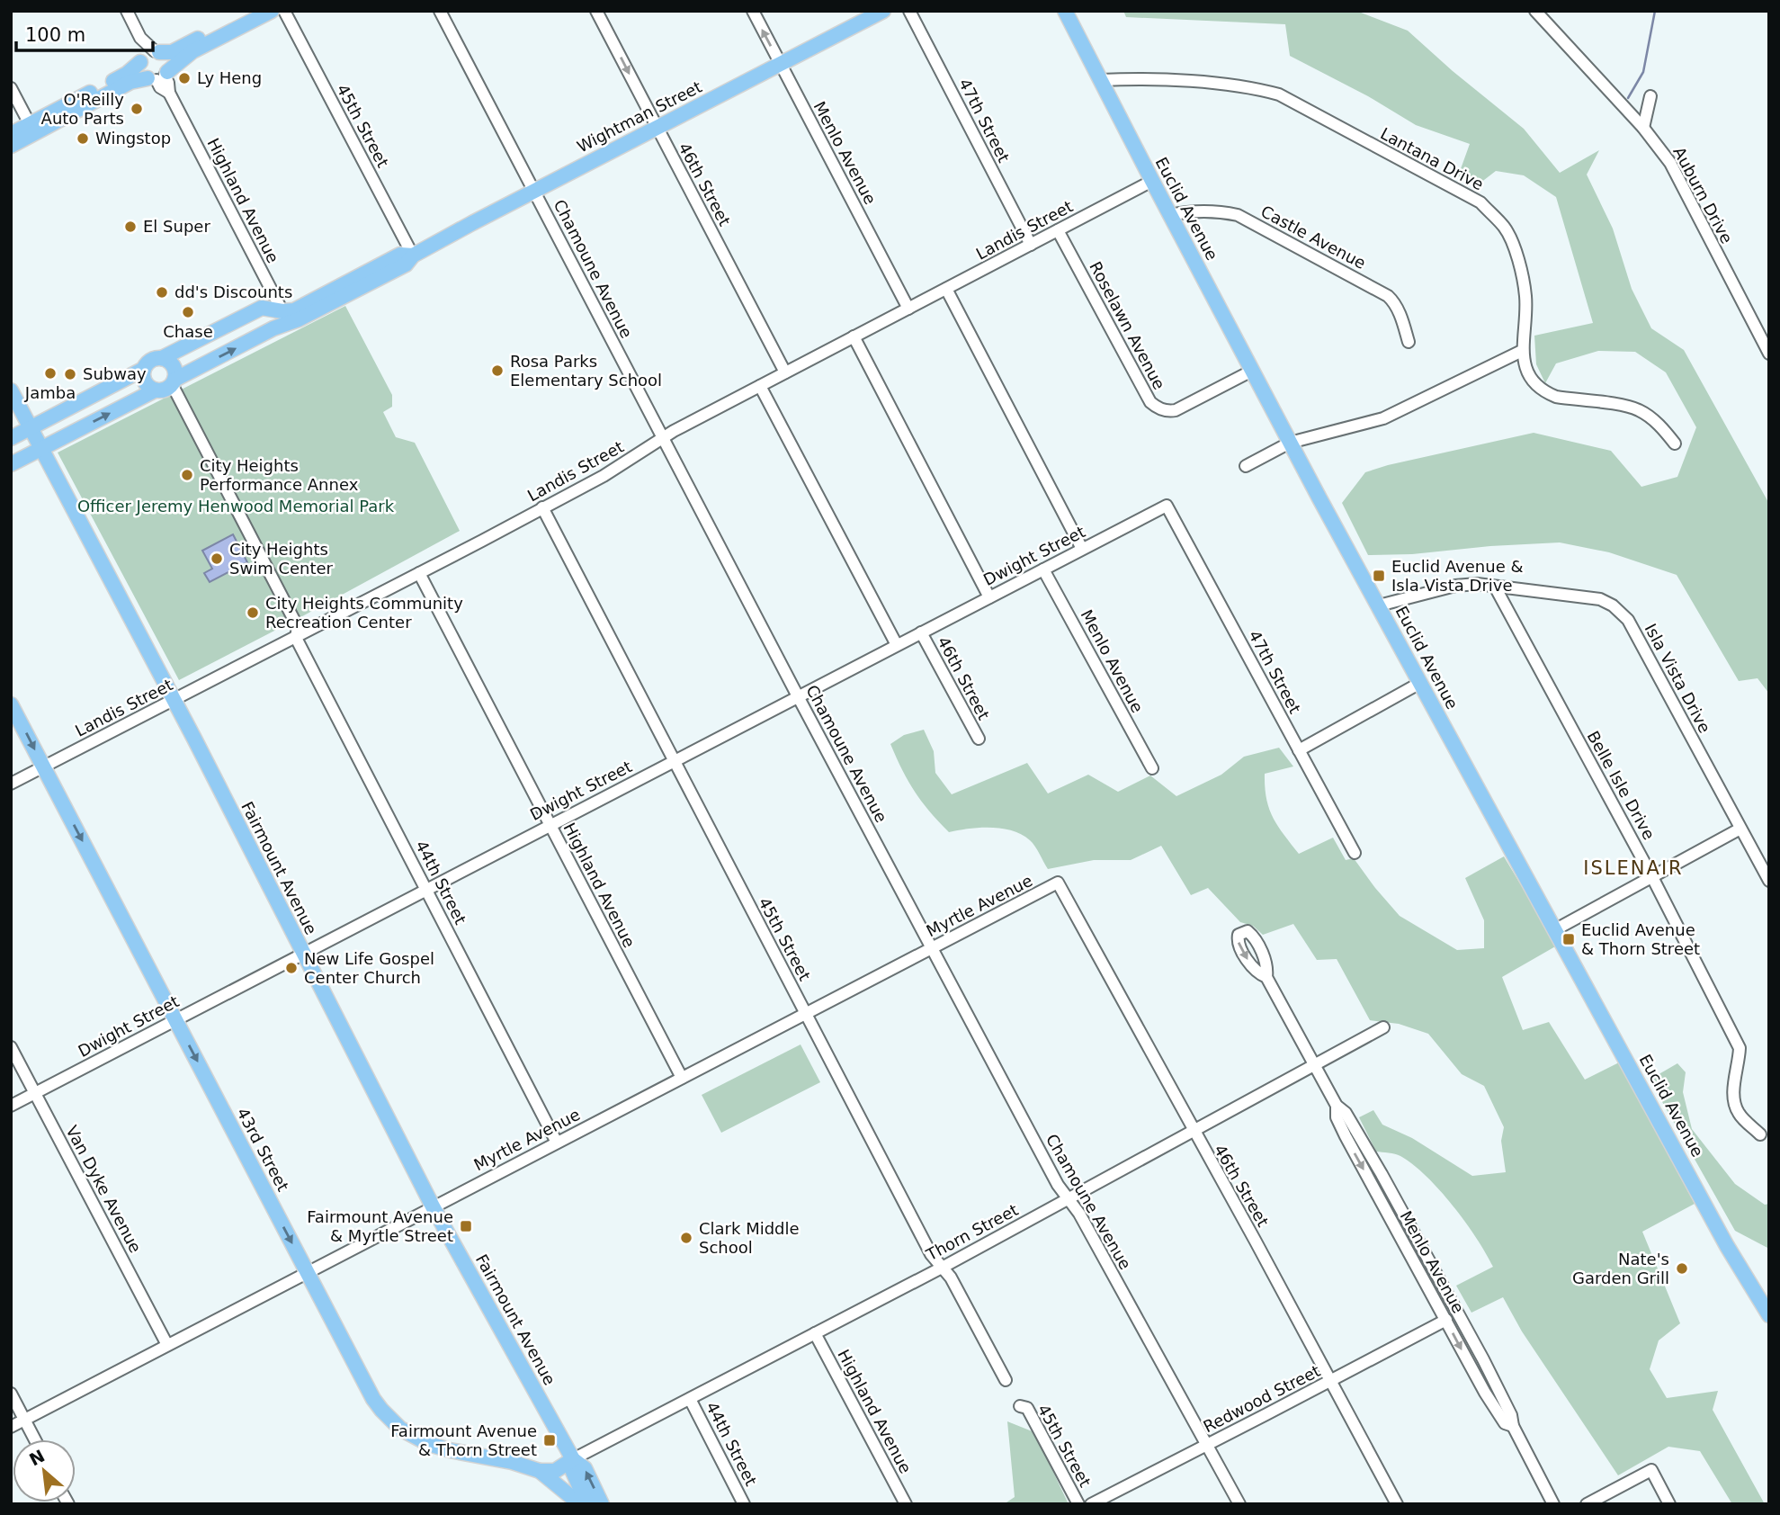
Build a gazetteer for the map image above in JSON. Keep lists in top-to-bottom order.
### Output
{
  "streets": {
    "main road": [
      "Wightman Street",
      "Euclid Avenue",
      "Fairmount Avenue",
      "43rd Street"
    ],
    "street": [
      "47th Street",
      "45th Street",
      "Menlo Avenue",
      "Lantana Drive",
      "46th Street",
      "Auburn Drive",
      "Highland Avenue",
      "Landis Street",
      "Castle Avenue",
      "Chamoune Avenue",
      "Roselawn Avenue",
      "Dwight Street",
      "Isla Vista Drive",
      "Belle Isle Drive",
      "44th Street",
      "Myrtle Avenue",
      "Van Dyke Avenue",
      "Thorn Street",
      "Redwood Street"
    ]
  },
  "crossings": [
    ["Wightman Street", "45th Street"],
    ["Wightman Street", "Menlo Avenue"],
    ["Wightman Street", "46th Street"],
    ["Wightman Street", "Highland Avenue"],
    ["Wightman Street", "Chamoune Avenue"],
    ["Wightman Street", "Fairmount Avenue"],
    ["Wightman Street", "44th Street"],
    ["47th Street", "Landis Street"],
    ["47th Street", "Dwight Street"],
    ["45th Street", "Landis Street"],
    ["45th Street", "Dwight Street"],
    ["45th Street", "Myrtle Avenue"],
    ["45th Street", "Thorn Street"],
    ["Menlo Avenue", "Landis Street"],
    ["Menlo Avenue", "Dwight Street"],
    ["Menlo Avenue", "Thorn Street"],
    ["Menlo Avenue", "Redwood Street"],
    ["Lantana Drive", "Euclid Avenue"],
    ["46th Street", "Landis Street"],
    ["46th Street", "Dwight Street"],
    ["46th Street", "Myrtle Avenue"],
    ["46th Street", "Thorn Street"],
    ["46th Street", "Redwood Street"],
    ["Highland Avenue", "Landis Street"],
    ["Highland Avenue", "Dwight Street"],
    ["Highland Avenue", "Myrtle Avenue"],
    ["Highland Avenue", "Thorn Street"],
    ["Euclid Avenue", "Landis Street"],
    ["Euclid Avenue", "Castle Avenue"],
    ["Euclid Avenue", "Roselawn Avenue"],
    ["Euclid Avenue", "Isla Vista Drive"],
    ["Landis Street", "Chamoune Avenue"],
    ["Landis Street", "Roselawn Avenue"],
    ["Landis Street", "Fairmount Avenue"],
    ["Landis Street", "44th Street"],
    ["Landis Street", "43rd Street"],
    ["Chamoune Avenue", "Dwight Street"],
    ["Chamoune Avenue", "Myrtle Avenue"],
    ["Chamoune Avenue", "Thorn Street"],
    ["Chamoune Avenue", "Redwood Street"],
    ["Dwight Street", "Fairmount Avenue"],
    ["Dwight Street", "44th Street"],
    ["Dwight Street", "43rd Street"],
    ["Dwight Street", "Van Dyke Avenue"],
    ["Isla Vista Drive", "Belle Isle Drive"],
    ["Fairmount Avenue", "Myrtle Avenue"],
    ["Fairmount Avenue", "Thorn Street"],
    ["44th Street", "Myrtle Avenue"],
    ["44th Street", "Thorn Street"],
    ["Myrtle Avenue", "43rd Street"],
    ["Myrtle Avenue", "Van Dyke Avenue"]
  ],
  "one_way": ["43rd Street"],
  "districts": ["ISLENAIR"],
  "parks": ["Officer Jeremy Henwood Memorial Park"],
  "places": {
    "other": [
      "Ly Heng",
      "O'Reilly Auto Parts",
      "Wingstop",
      "El Super",
      "dd's Discounts",
      "Chase",
      "Rosa Parks Elementary School",
      "Jamba",
      "Subway",
      "City Heights Performance Annex",
      "City Heights Swim Center",
      "City Heights Community Recreation Center",
      "New Life Gospel Center Church",
      "Clark Middle School",
      "Nate's Garden Grill"
    ],
    "transit": [
      "Euclid Avenue & Isla Vista Drive",
      "Euclid Avenue & Thorn Street",
      "Fairmount Avenue & Myrtle Street",
      "Fairmount Avenue & Thorn Street"
    ]
  },
  "scale_bar": "100 m",
  "north": "top left"
}
